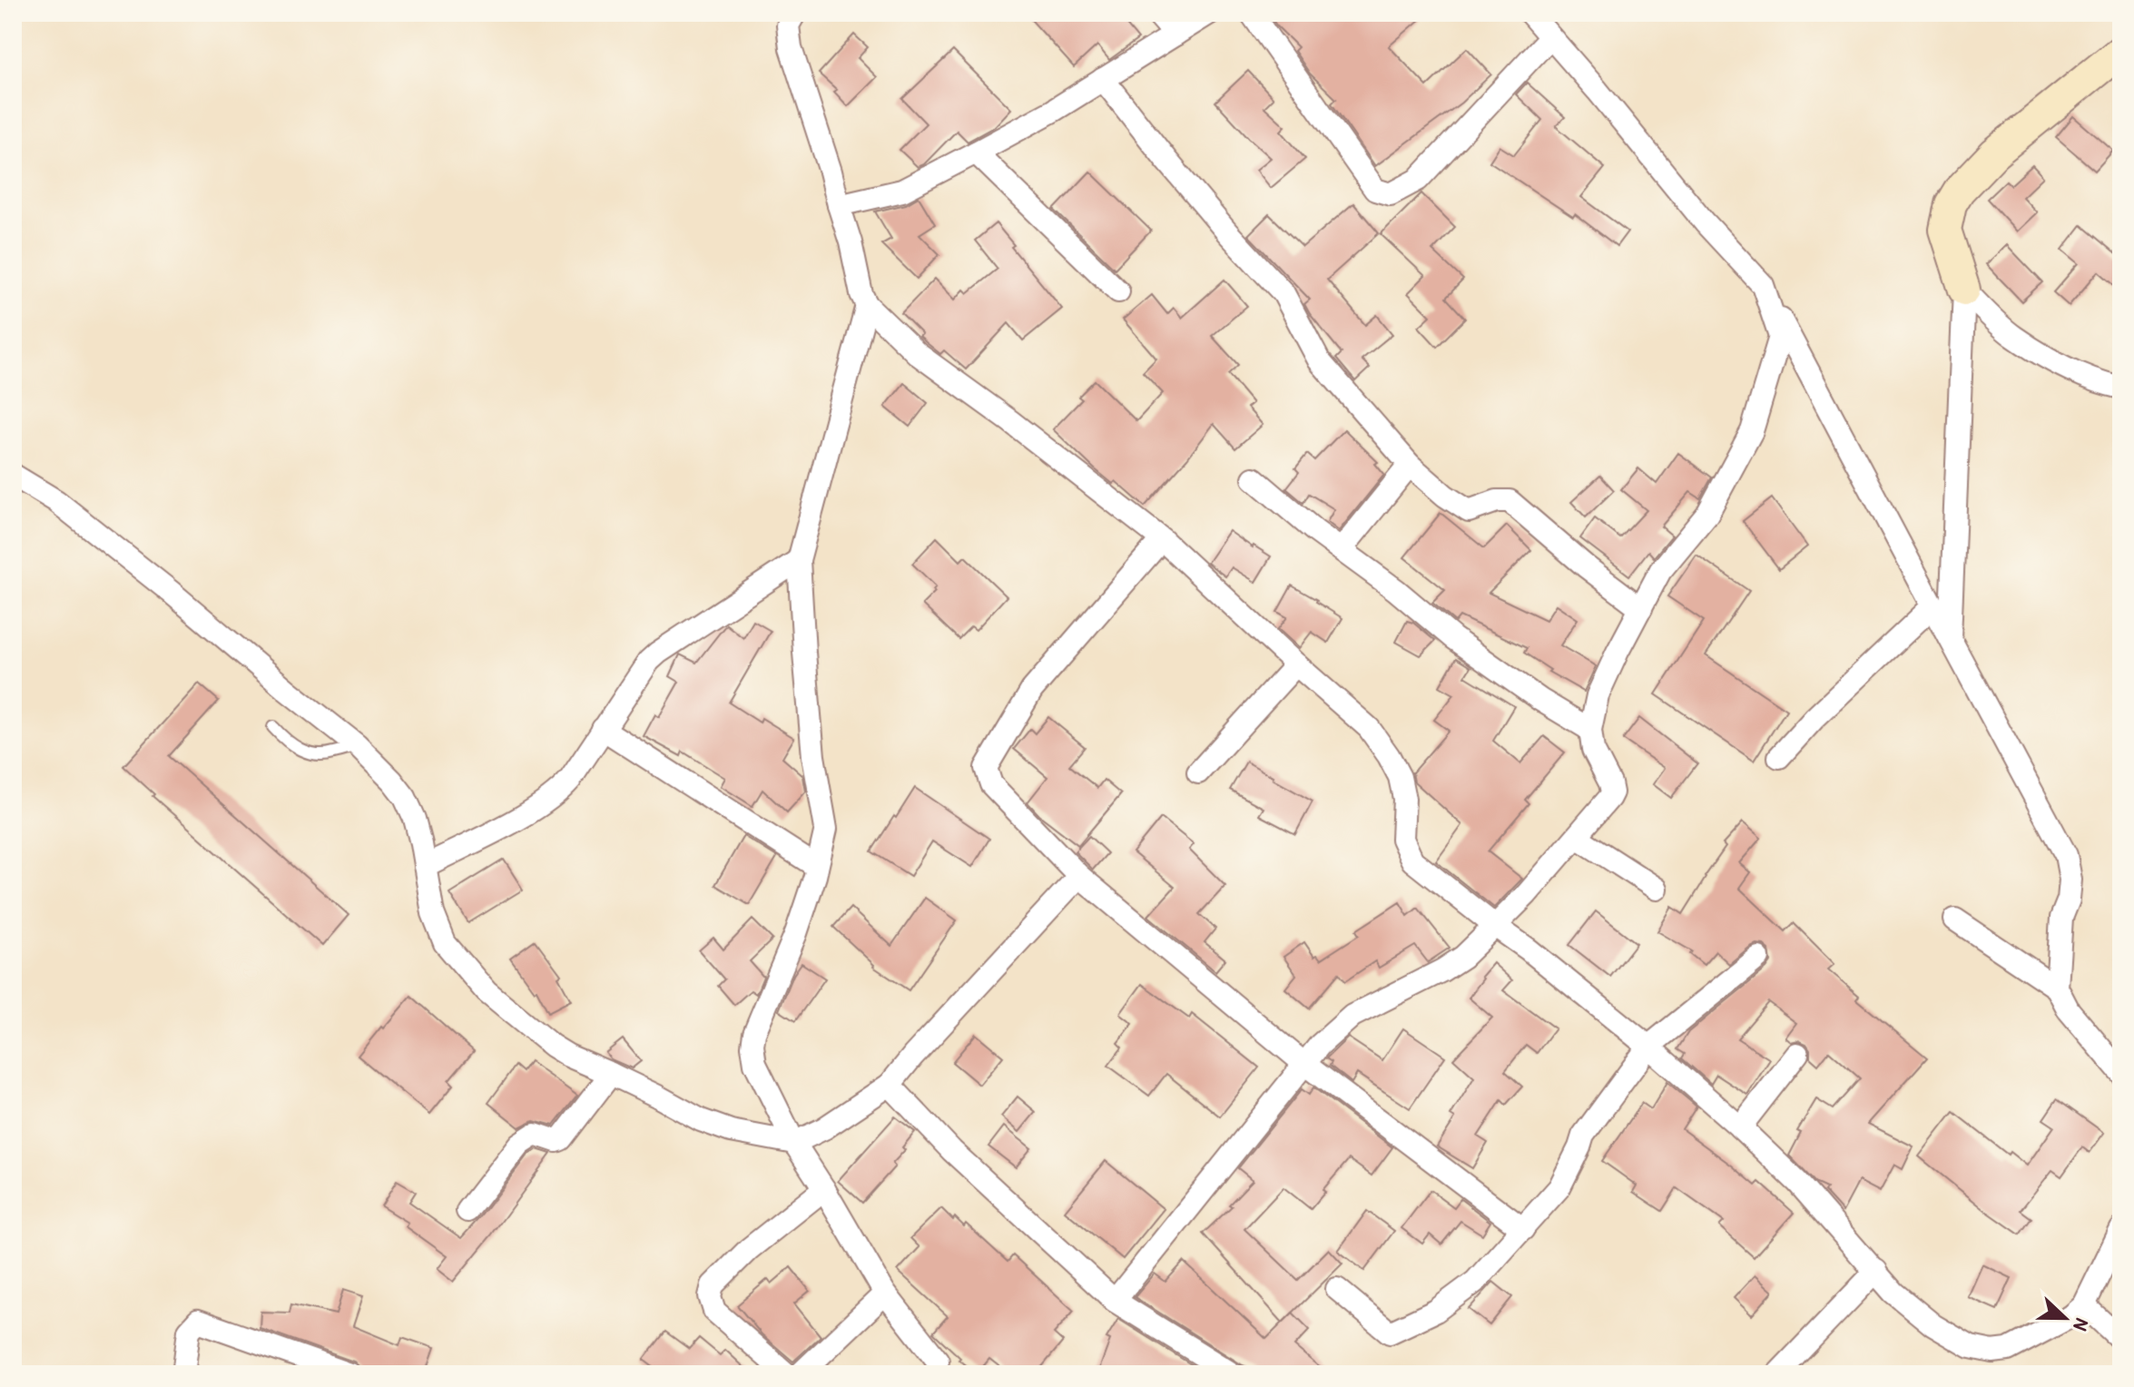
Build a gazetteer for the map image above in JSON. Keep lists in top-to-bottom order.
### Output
{
  "north": "right"
}
